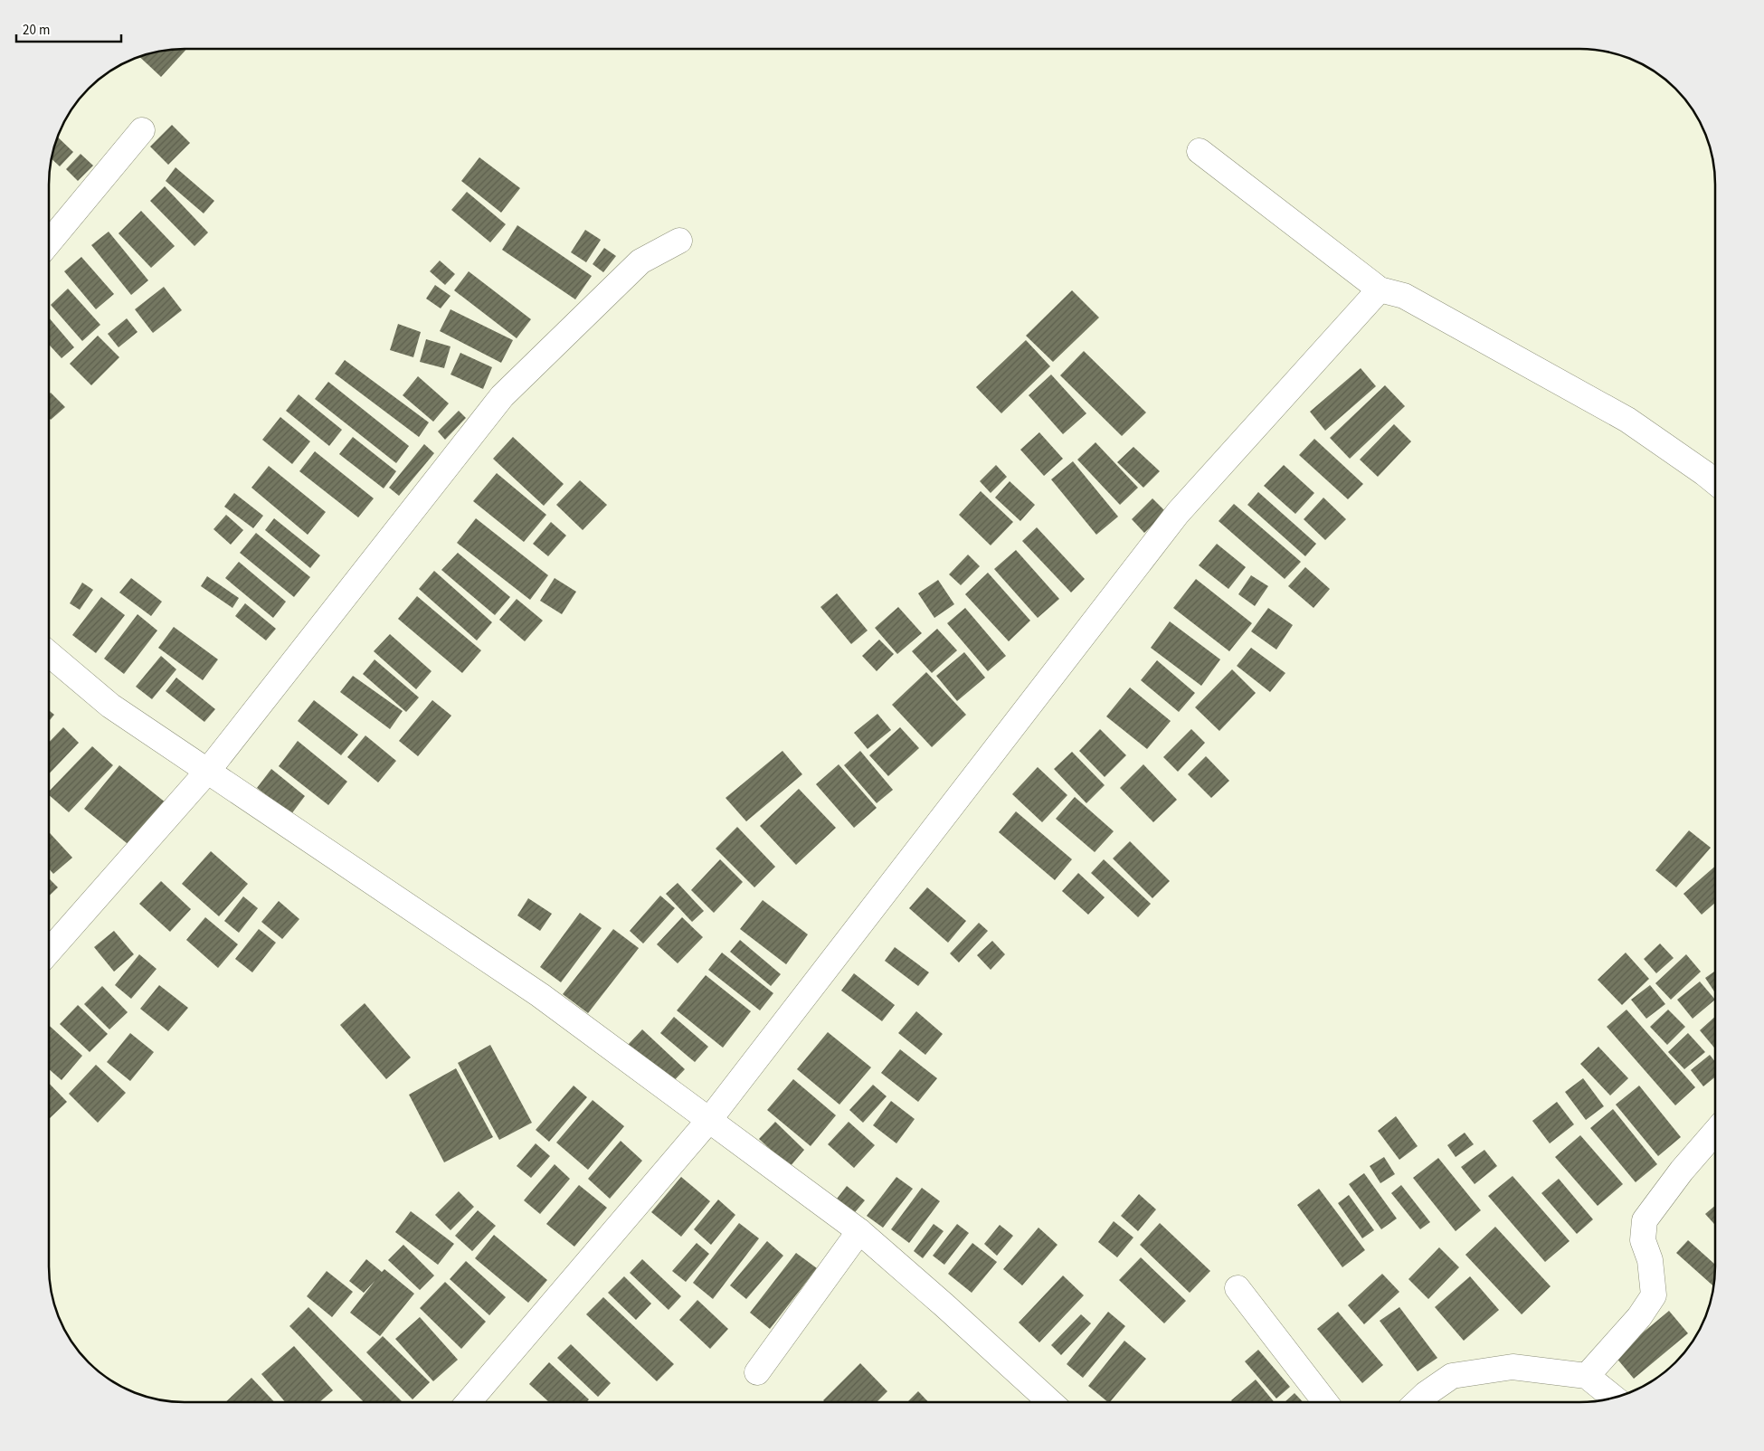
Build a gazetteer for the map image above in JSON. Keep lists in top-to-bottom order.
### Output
{
  "scale_bar": "20 m"
}
